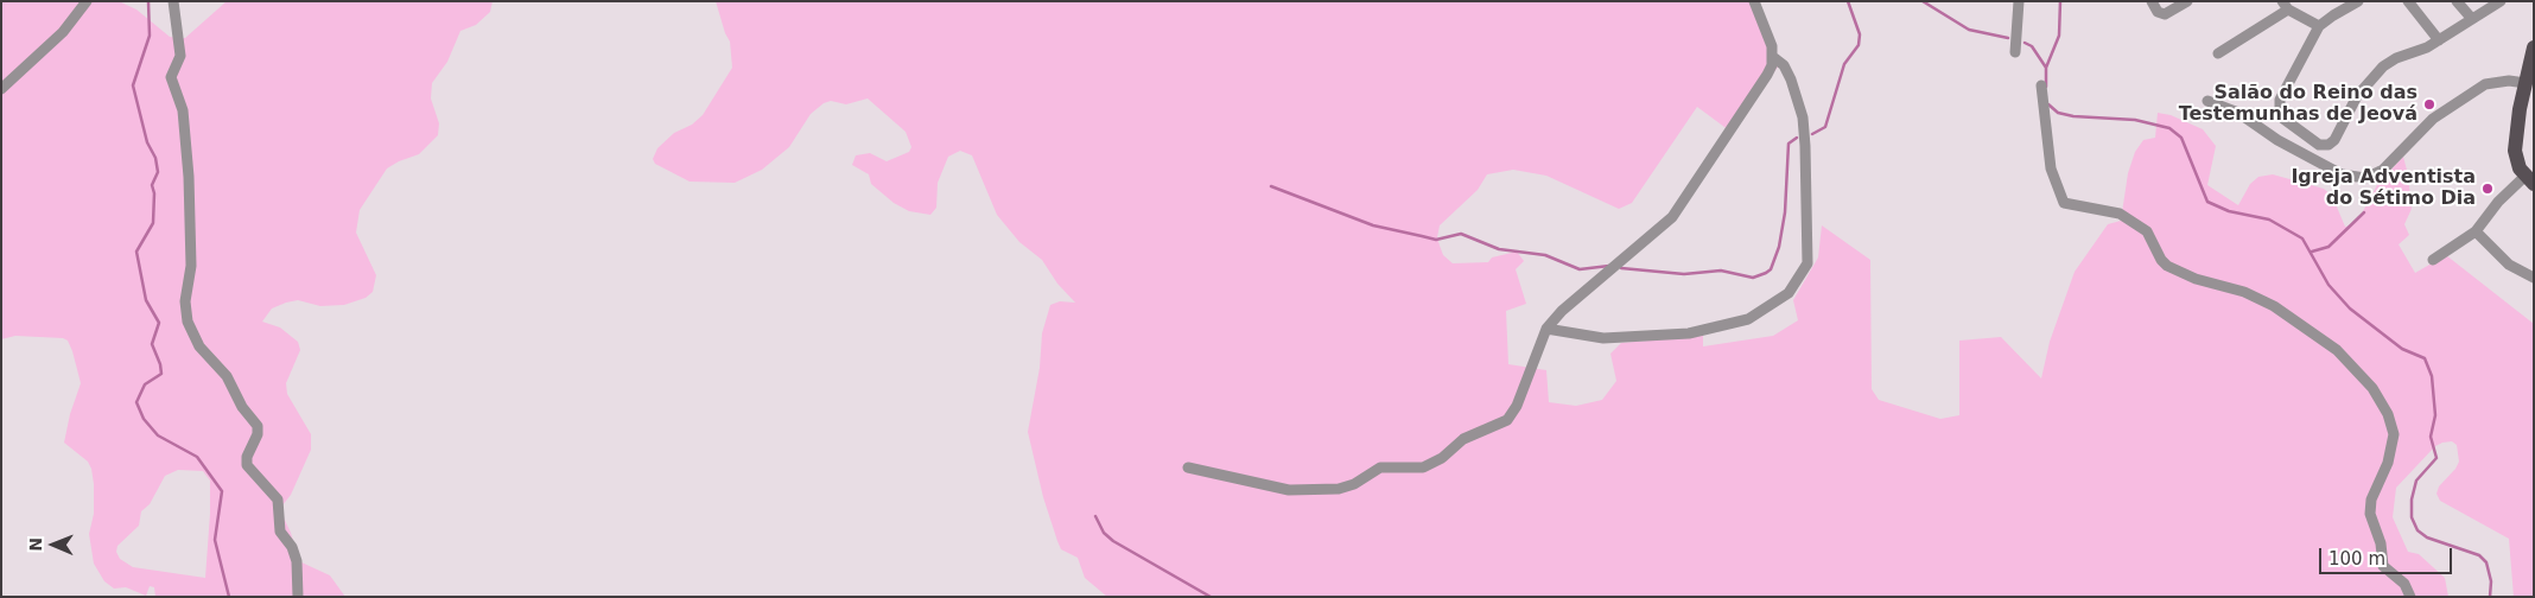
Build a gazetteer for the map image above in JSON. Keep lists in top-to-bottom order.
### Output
{
  "places": ["Salão do Reino das Testemunhas de Jeová", "Igreja Adventista do Sétimo Dia"],
  "scale_bar": "100 m",
  "north": "left"
}
